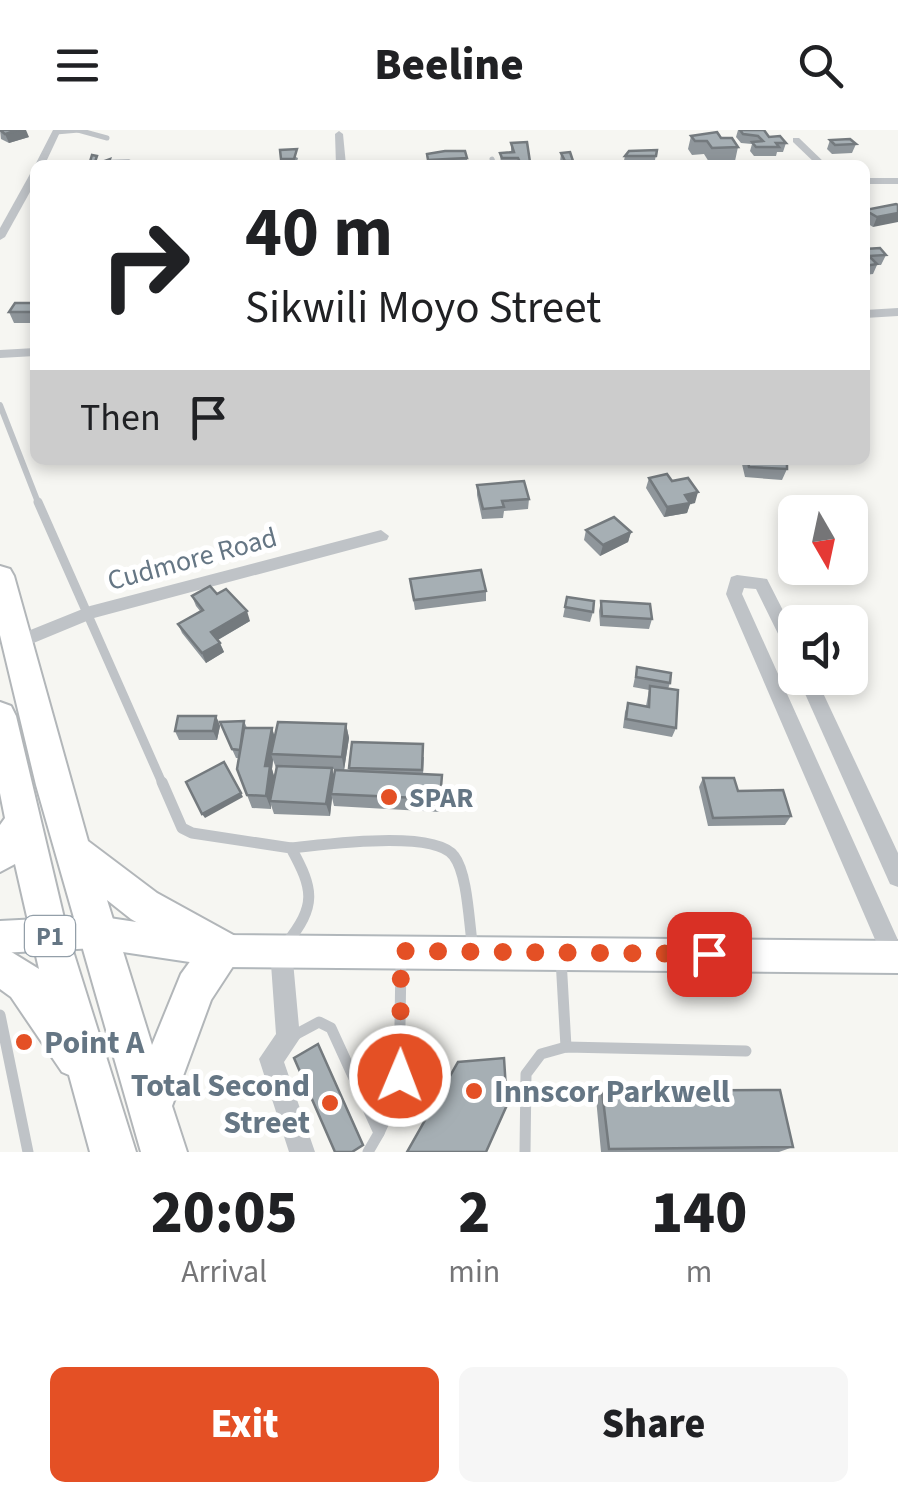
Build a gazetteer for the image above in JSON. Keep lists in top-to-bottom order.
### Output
{
  "streets": {
    "highway": ["P1"],
    "street": ["Cudmore Road"]
  },
  "crossings": [
    ["Cudmore Road", "P1"]
  ],
  "places": [
    "SPAR",
    "Point A",
    "Innscor Parkwell",
    "Total Second Street"
  ],
  "north": "bottom",
  "page": {
    "header": "Beeline",
    "turn": ["40 m", "Sikwili Moyo Street"],
    "then": "Then",
    "eta": [
      "20:05",
      "Arrival",
      "2",
      "min",
      "140",
      "m"
    ],
    "buttons": ["Exit", "Share"]
  }
}
